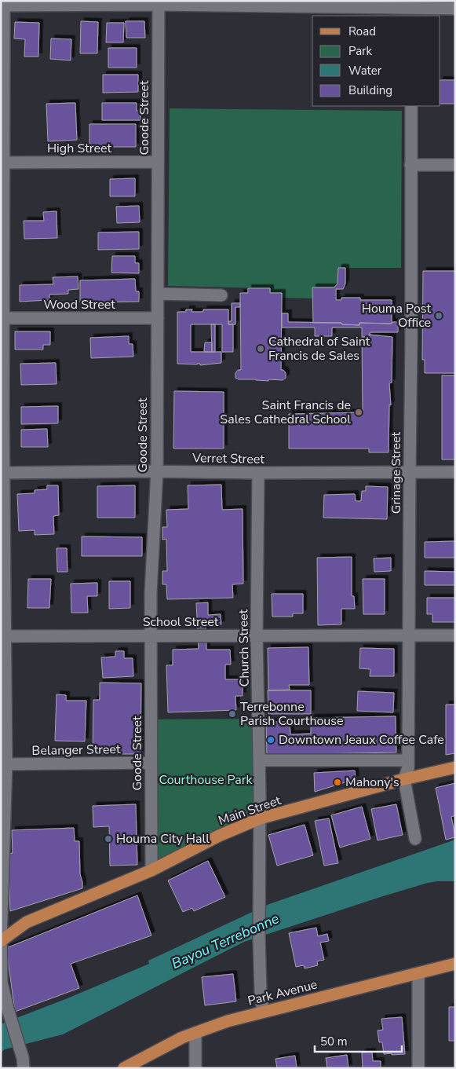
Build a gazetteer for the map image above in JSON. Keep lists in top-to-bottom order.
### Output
{
  "streets": {
    "main road": ["Main Street", "Park Avenue"],
    "street": [
      "Goode Street",
      "High Street",
      "Wood Street",
      "Verret Street",
      "Grinage Street",
      "School Street",
      "Church Street",
      "Belanger Street"
    ]
  },
  "crossings": [
    ["Goode Street", "High Street"],
    ["Goode Street", "Wood Street"],
    ["Goode Street", "Verret Street"],
    ["Goode Street", "School Street"],
    ["Goode Street", "Belanger Street"],
    ["Goode Street", "Main Street"],
    ["Verret Street", "Grinage Street"],
    ["Verret Street", "Church Street"],
    ["Grinage Street", "School Street"],
    ["Grinage Street", "Main Street"],
    ["School Street", "Church Street"],
    ["Church Street", "Main Street"],
    ["Church Street", "Park Avenue"]
  ],
  "water": ["Bayou Terrebonne"],
  "parks": ["Courthouse Park"],
  "places": [
    "Houma Post Office",
    "Cathedral of Saint Francis de Sales",
    "Saint Francis de Sales Cathedral School",
    "Terrebonne Parish Courthouse",
    "Downtown Jeaux Coffee Cafe",
    "Mahony's",
    "Houma City Hall"
  ],
  "legend": [
    "Road",
    "Park",
    "Water",
    "Building"
  ],
  "scale_bar": "50 m"
}
